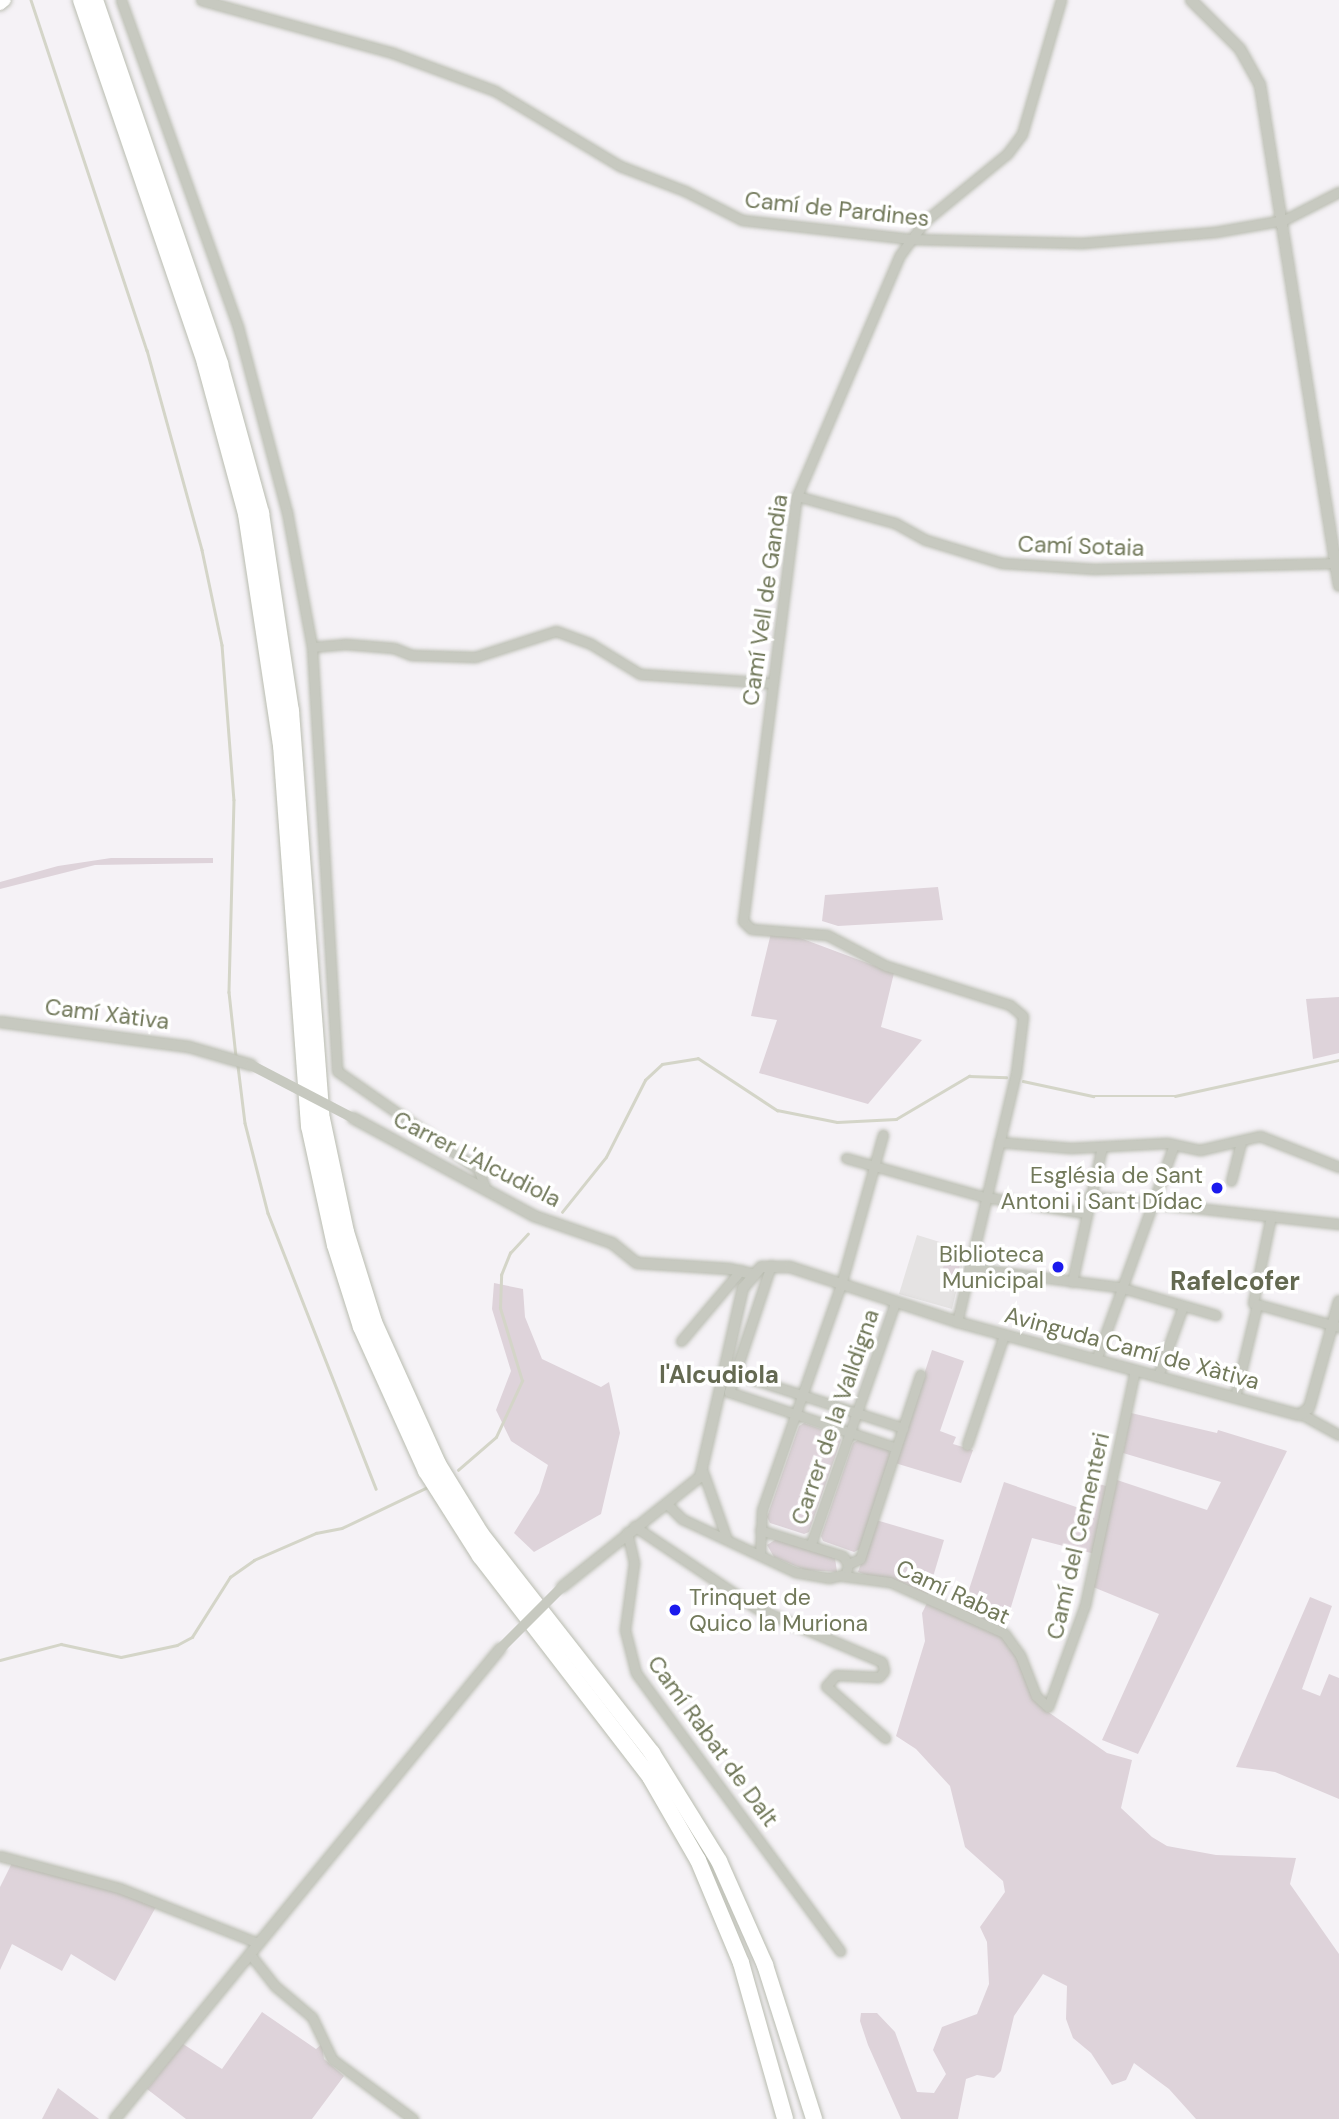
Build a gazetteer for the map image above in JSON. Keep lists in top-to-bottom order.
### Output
{
  "streets": {
    "street": [
      "Camí de Pardines",
      "Camí Sotaia",
      "Camí Vell de Gandia",
      "Camí Xàtiva",
      "Carrer L'Alcudiola",
      "Avinguda Camí de Xàtiva",
      "Carrer de la Valldigna",
      "Camí del Cementeri",
      "Camí Rabat",
      "Camí Rabat de Dalt"
    ]
  },
  "crossings": [
    ["Camí de Pardines", "Camí Vell de Gandia"],
    ["Camí Sotaia", "Camí Vell de Gandia"],
    ["Camí Xàtiva", "Carrer L'Alcudiola"],
    ["Avinguda Camí de Xàtiva", "Carrer de la Valldigna"],
    ["Avinguda Camí de Xàtiva", "Camí del Cementeri"],
    ["Camí del Cementeri", "Camí Rabat"]
  ],
  "districts": ["Rafelcofer", "l'Alcudiola"],
  "places": ["Església de Sant Antoni i Sant Dídac", "Biblioteca Municipal", "Trinquet de Quico la Muriona"]
}
